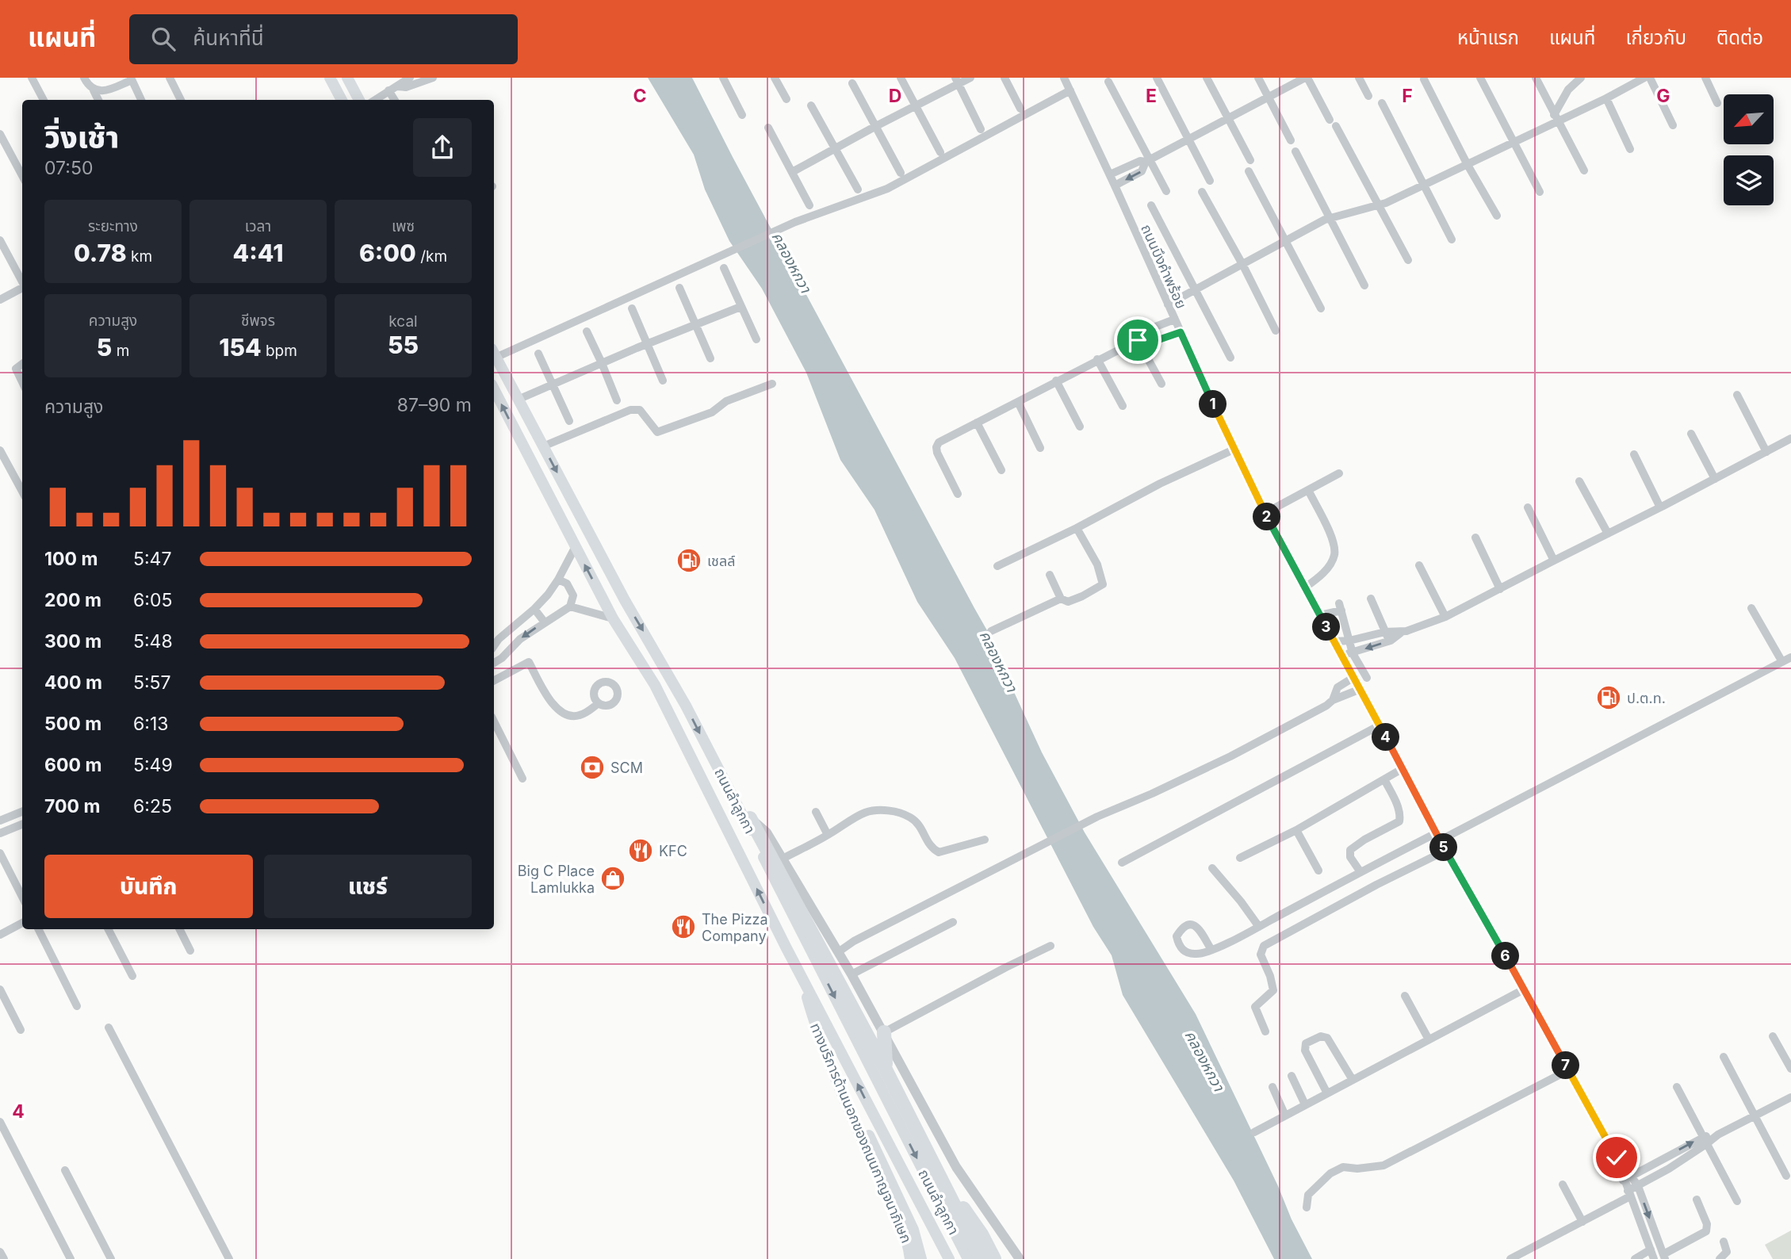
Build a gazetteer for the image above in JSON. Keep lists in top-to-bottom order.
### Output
{
  "streets": {
    "main road": ["ถนนลำลูกกา", "ทางบริการด้านนอกของถนนกาญจนาภิเษก"],
    "street": ["ถนนบึงคำพร้อย"]
  },
  "crossings": [
    ["ถนนลำลูกกา", "ทางบริการด้านนอกของถนนกาญจนาภิเษก"]
  ],
  "water": ["คลองหกวา"],
  "places": {
    "fuel station": ["เชลล์", "ป.ต.ท."],
    "bank": ["SCM"],
    "restaurant": ["KFC", "The Pizza Company"],
    "shop": ["Big C Place Lamlukka"]
  },
  "north": "bottom left",
  "page": {
    "header": "แผนที่",
    "search": "ค้นหาที่นี่",
    "nav": [
      "หน้าแรก",
      "แผนที่",
      "เกี่ยวกับ",
      "ติดต่อ"
    ],
    "heading": ["วิ่งเช้า", "07:50"],
    "stats": [
      ["ระยะทาง", "0.78 km"],
      ["เวลา", "4:41"],
      ["เพซ", "6:00 /km"],
      ["ความสูง", "5 m"],
      ["ชีพจร", "154 bpm"],
      ["kcal", "55"]
    ],
    "chart": ["ความสูง", "87–90 m"],
    "pins": [
      "1",
      "2",
      "3",
      "4",
      "5",
      "6",
      "7"
    ],
    "list": [
      {
        "name": "100 m",
        "note": "5:47"
      },
      {
        "name": "200 m",
        "note": "6:05"
      },
      {
        "name": "300 m",
        "note": "5:48"
      },
      {
        "name": "400 m",
        "note": "5:57"
      },
      {
        "name": "500 m",
        "note": "6:13"
      },
      {
        "name": "600 m",
        "note": "5:49"
      },
      {
        "name": "700 m",
        "note": "6:25"
      }
    ],
    "buttons": ["บันทึก", "แชร์"]
  },
  "grid": {
    "columns": [
      "C",
      "D",
      "E",
      "F",
      "G"
    ],
    "rows": ["4"]
  }
}
